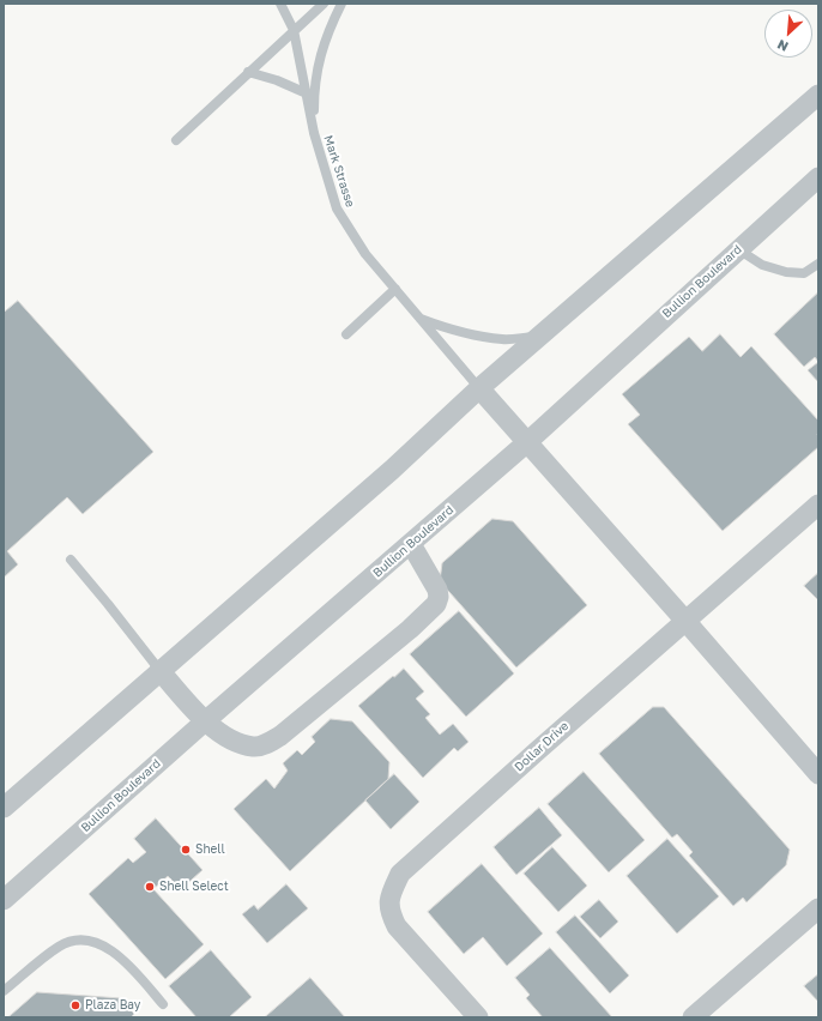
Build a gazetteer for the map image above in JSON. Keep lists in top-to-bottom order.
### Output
{
  "streets": {
    "street": ["Bullion Boulevard", "Dollar Drive"],
    "lane": ["Mark Strasse"]
  },
  "places": ["Shell", "Shell Select", "Plaza Bay"],
  "north": "bottom left"
}
